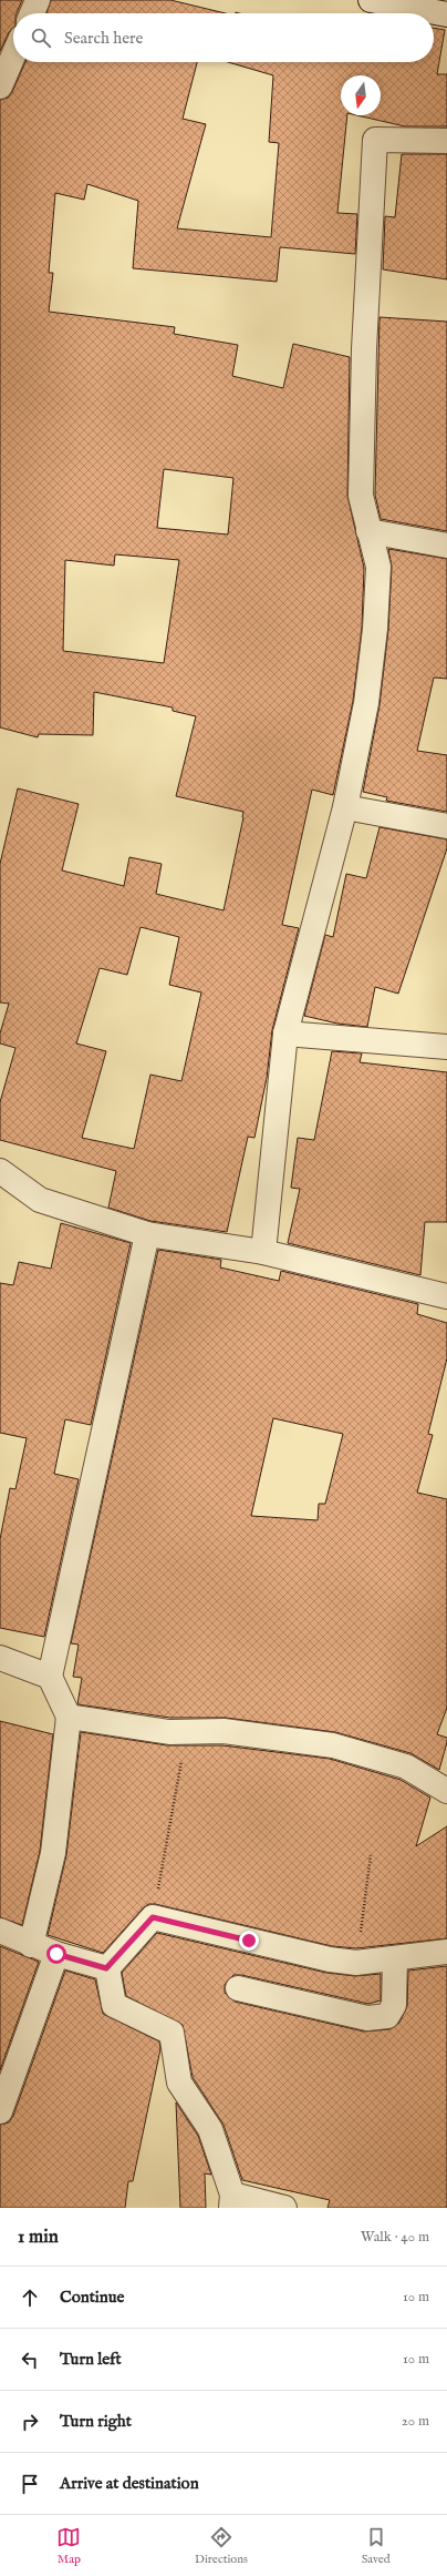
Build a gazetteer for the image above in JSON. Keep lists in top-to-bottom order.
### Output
{
  "north": "bottom",
  "page": {
    "search": "Search here",
    "heading": ["1 min", "Walk · 40 m"],
    "list": [
      ["Continue", "10 m"],
      ["Turn left", "10 m"],
      ["Turn right", "20 m"],
      "Arrive at destination"
    ],
    "nav": ["Map", "Directions", "Saved"]
  }
}
